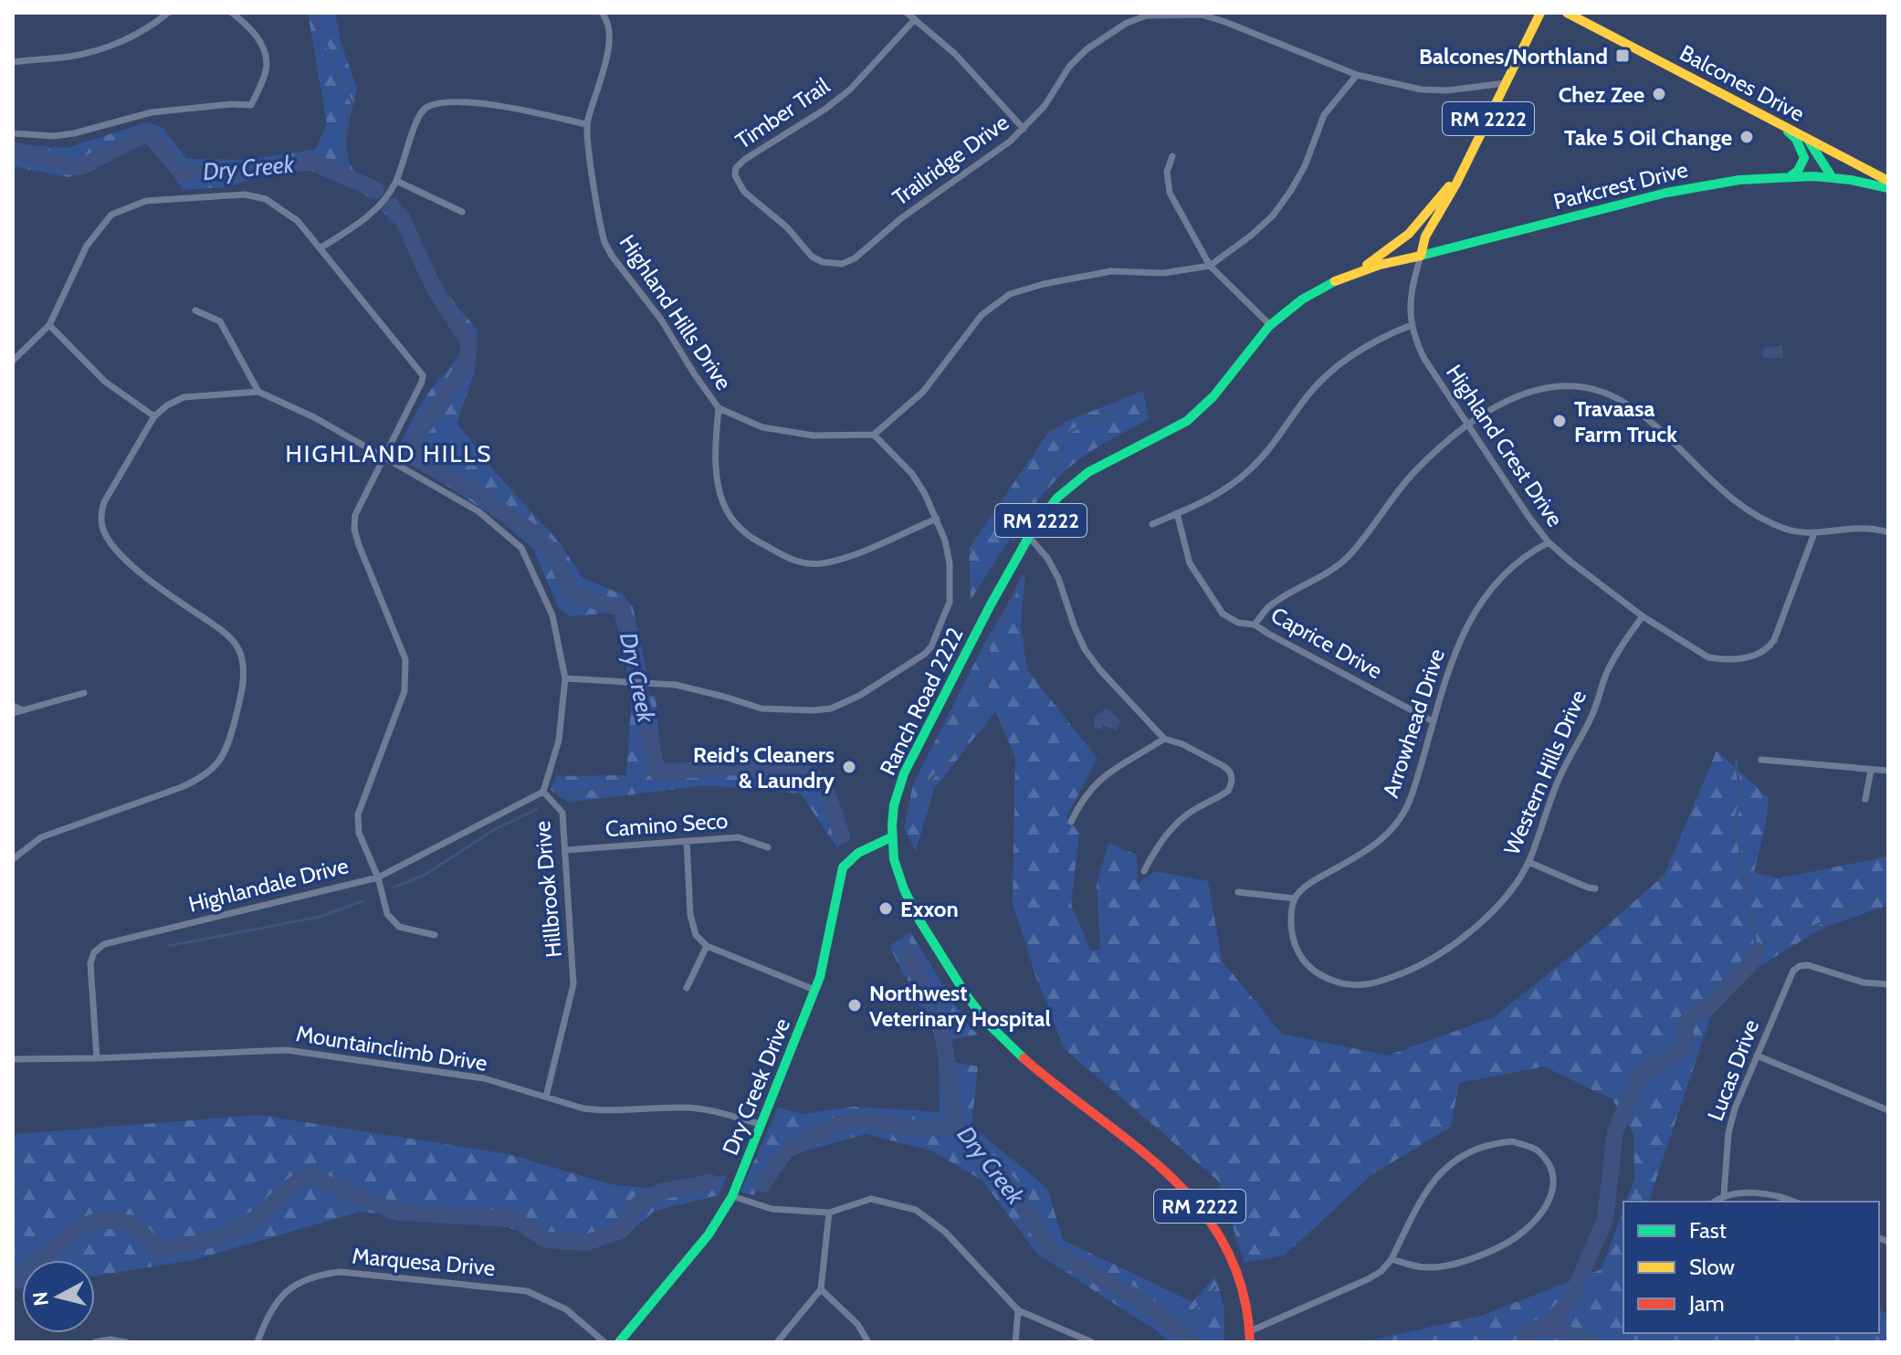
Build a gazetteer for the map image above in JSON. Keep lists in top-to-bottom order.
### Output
{
  "streets": {
    "main road": [
      "Balcones Drive",
      "RM 2222",
      "Parkcrest Drive",
      "Ranch Road 2222",
      "Dry Creek Drive"
    ],
    "street": [
      "Timber Trail",
      "Trailridge Drive",
      "Highland Hills Drive",
      "Highland Crest Drive",
      "Caprice Drive",
      "Arrowhead Drive",
      "Western Hills Drive",
      "Camino Seco",
      "Highlandale Drive",
      "Hillbrook Drive",
      "Mountainclimb Drive",
      "Lucas Drive",
      "Marquesa Drive"
    ]
  },
  "crossings": [
    ["Balcones Drive", "Parkcrest Drive"],
    ["Timber Trail", "Trailridge Drive"],
    ["RM 2222", "Parkcrest Drive"],
    ["RM 2222", "Highland Crest Drive"],
    ["RM 2222", "Ranch Road 2222"],
    ["Parkcrest Drive", "Highland Crest Drive"],
    ["Parkcrest Drive", "Ranch Road 2222"],
    ["Highland Crest Drive", "Ranch Road 2222"],
    ["Highland Crest Drive", "Arrowhead Drive"],
    ["Highland Crest Drive", "Western Hills Drive"],
    ["Caprice Drive", "Arrowhead Drive"],
    ["Ranch Road 2222", "Dry Creek Drive"],
    ["Arrowhead Drive", "Western Hills Drive"],
    ["Camino Seco", "Hillbrook Drive"],
    ["Highlandale Drive", "Hillbrook Drive"],
    ["Highlandale Drive", "Mountainclimb Drive"],
    ["Hillbrook Drive", "Mountainclimb Drive"],
    ["Mountainclimb Drive", "Dry Creek Drive"]
  ],
  "districts": ["HIGHLAND HILLS"],
  "water": ["Dry Creek"],
  "places": {
    "transit": ["Balcones/Northland"],
    "other": [
      "Chez Zee",
      "Take 5 Oil Change",
      "Travaasa Farm Truck",
      "Reid's Cleaners & Laundry",
      "Exxon",
      "Northwest Veterinary Hospital"
    ]
  },
  "legend": ["Fast", "Slow", "Jam"],
  "north": "left"
}
